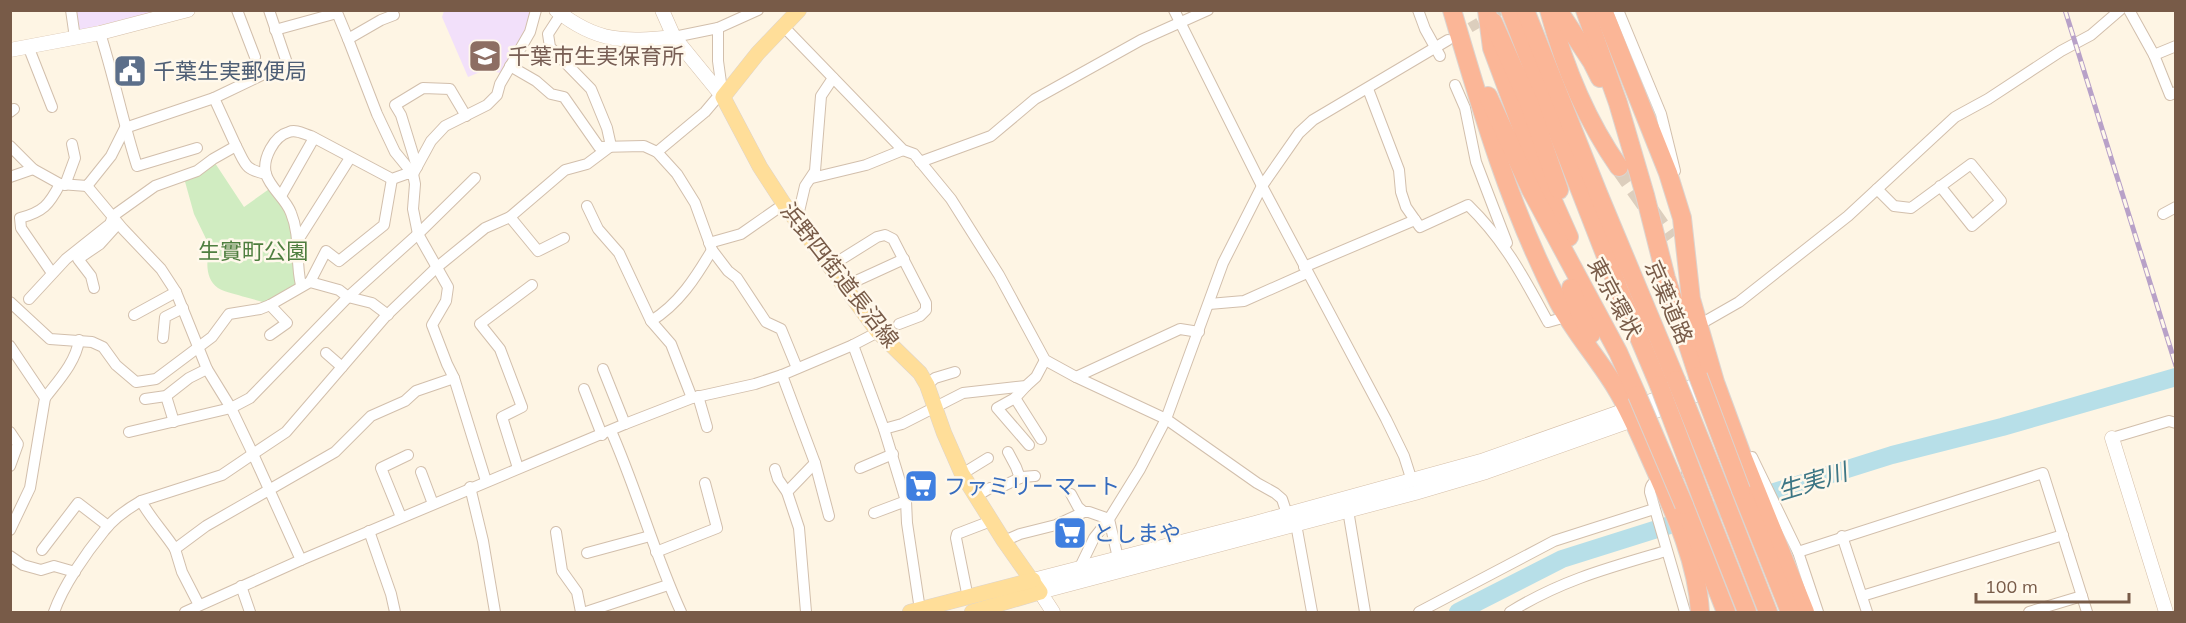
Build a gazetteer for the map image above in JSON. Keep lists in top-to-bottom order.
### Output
{
  "streets": {
    "highway": ["東京環状", "京葉道路"],
    "main road": ["浜野四街道長沼線"]
  },
  "crossings": [
    ["東京環状", "京葉道路"]
  ],
  "water": ["生実川"],
  "parks": ["生實町公園"],
  "places": {
    "school or university": ["千葉市生実保育所"],
    "public building": ["千葉生実郵便局"],
    "supermarket": ["ファミリーマート", "としまや"]
  },
  "scale_bar": "100 m"
}
